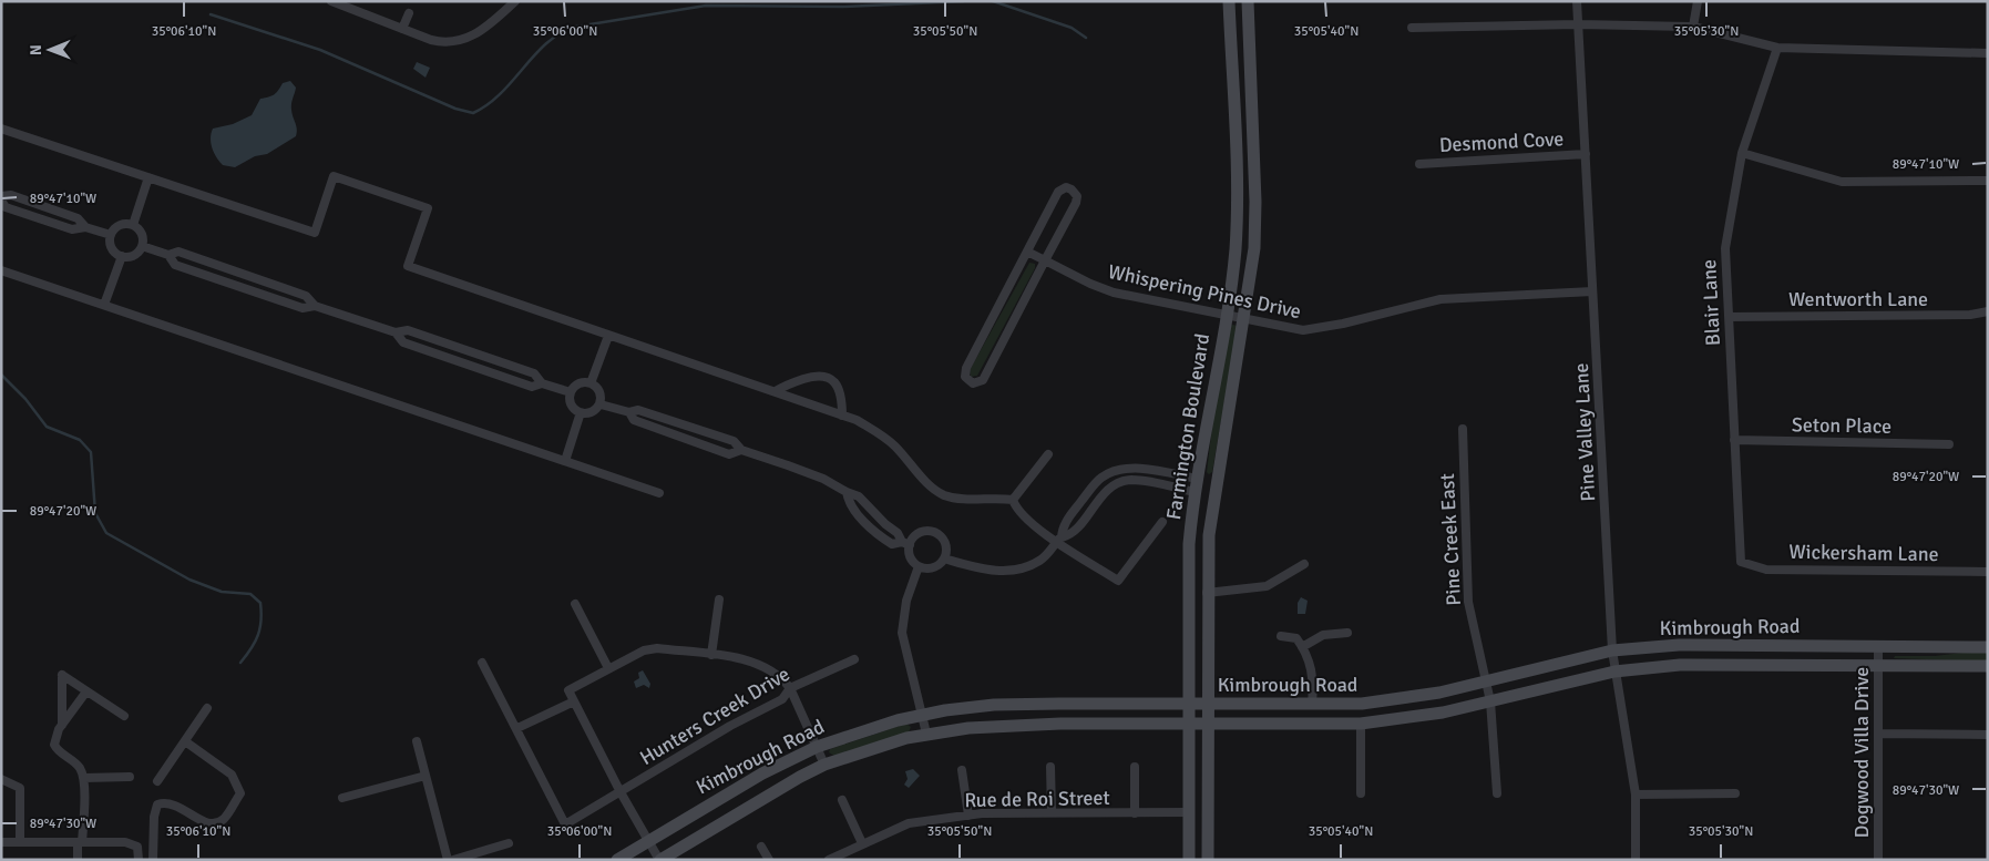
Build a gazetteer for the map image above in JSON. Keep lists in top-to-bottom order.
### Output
{
  "streets": {
    "street": [
      "Desmond Cove",
      "Whispering Pines Drive",
      "Wentworth Lane",
      "Blair Lane",
      "Seton Place",
      "Farmington Boulevard",
      "Pine Valley Lane",
      "Pine Creek East",
      "Wickersham Lane",
      "Kimbrough Road",
      "Hunters Creek Drive",
      "Dogwood Villa Drive",
      "Rue de Roi Street"
    ]
  },
  "crossings": [
    ["Desmond Cove", "Pine Valley Lane"],
    ["Whispering Pines Drive", "Farmington Boulevard"],
    ["Whispering Pines Drive", "Pine Valley Lane"],
    ["Wentworth Lane", "Blair Lane"],
    ["Blair Lane", "Seton Place"],
    ["Blair Lane", "Wickersham Lane"],
    ["Farmington Boulevard", "Kimbrough Road"],
    ["Farmington Boulevard", "Rue de Roi Street"],
    ["Pine Valley Lane", "Kimbrough Road"],
    ["Pine Creek East", "Kimbrough Road"],
    ["Kimbrough Road", "Dogwood Villa Drive"]
  ],
  "north": "left",
  "coordinates": [
    "35°06'10\"N",
    "35°06'00\"N",
    "35°05'50\"N",
    "35°05'40\"N",
    "35°05'30\"N",
    "89°47'10\"W",
    "89°47'20\"W",
    "89°47'30\"W"
  ]
}
